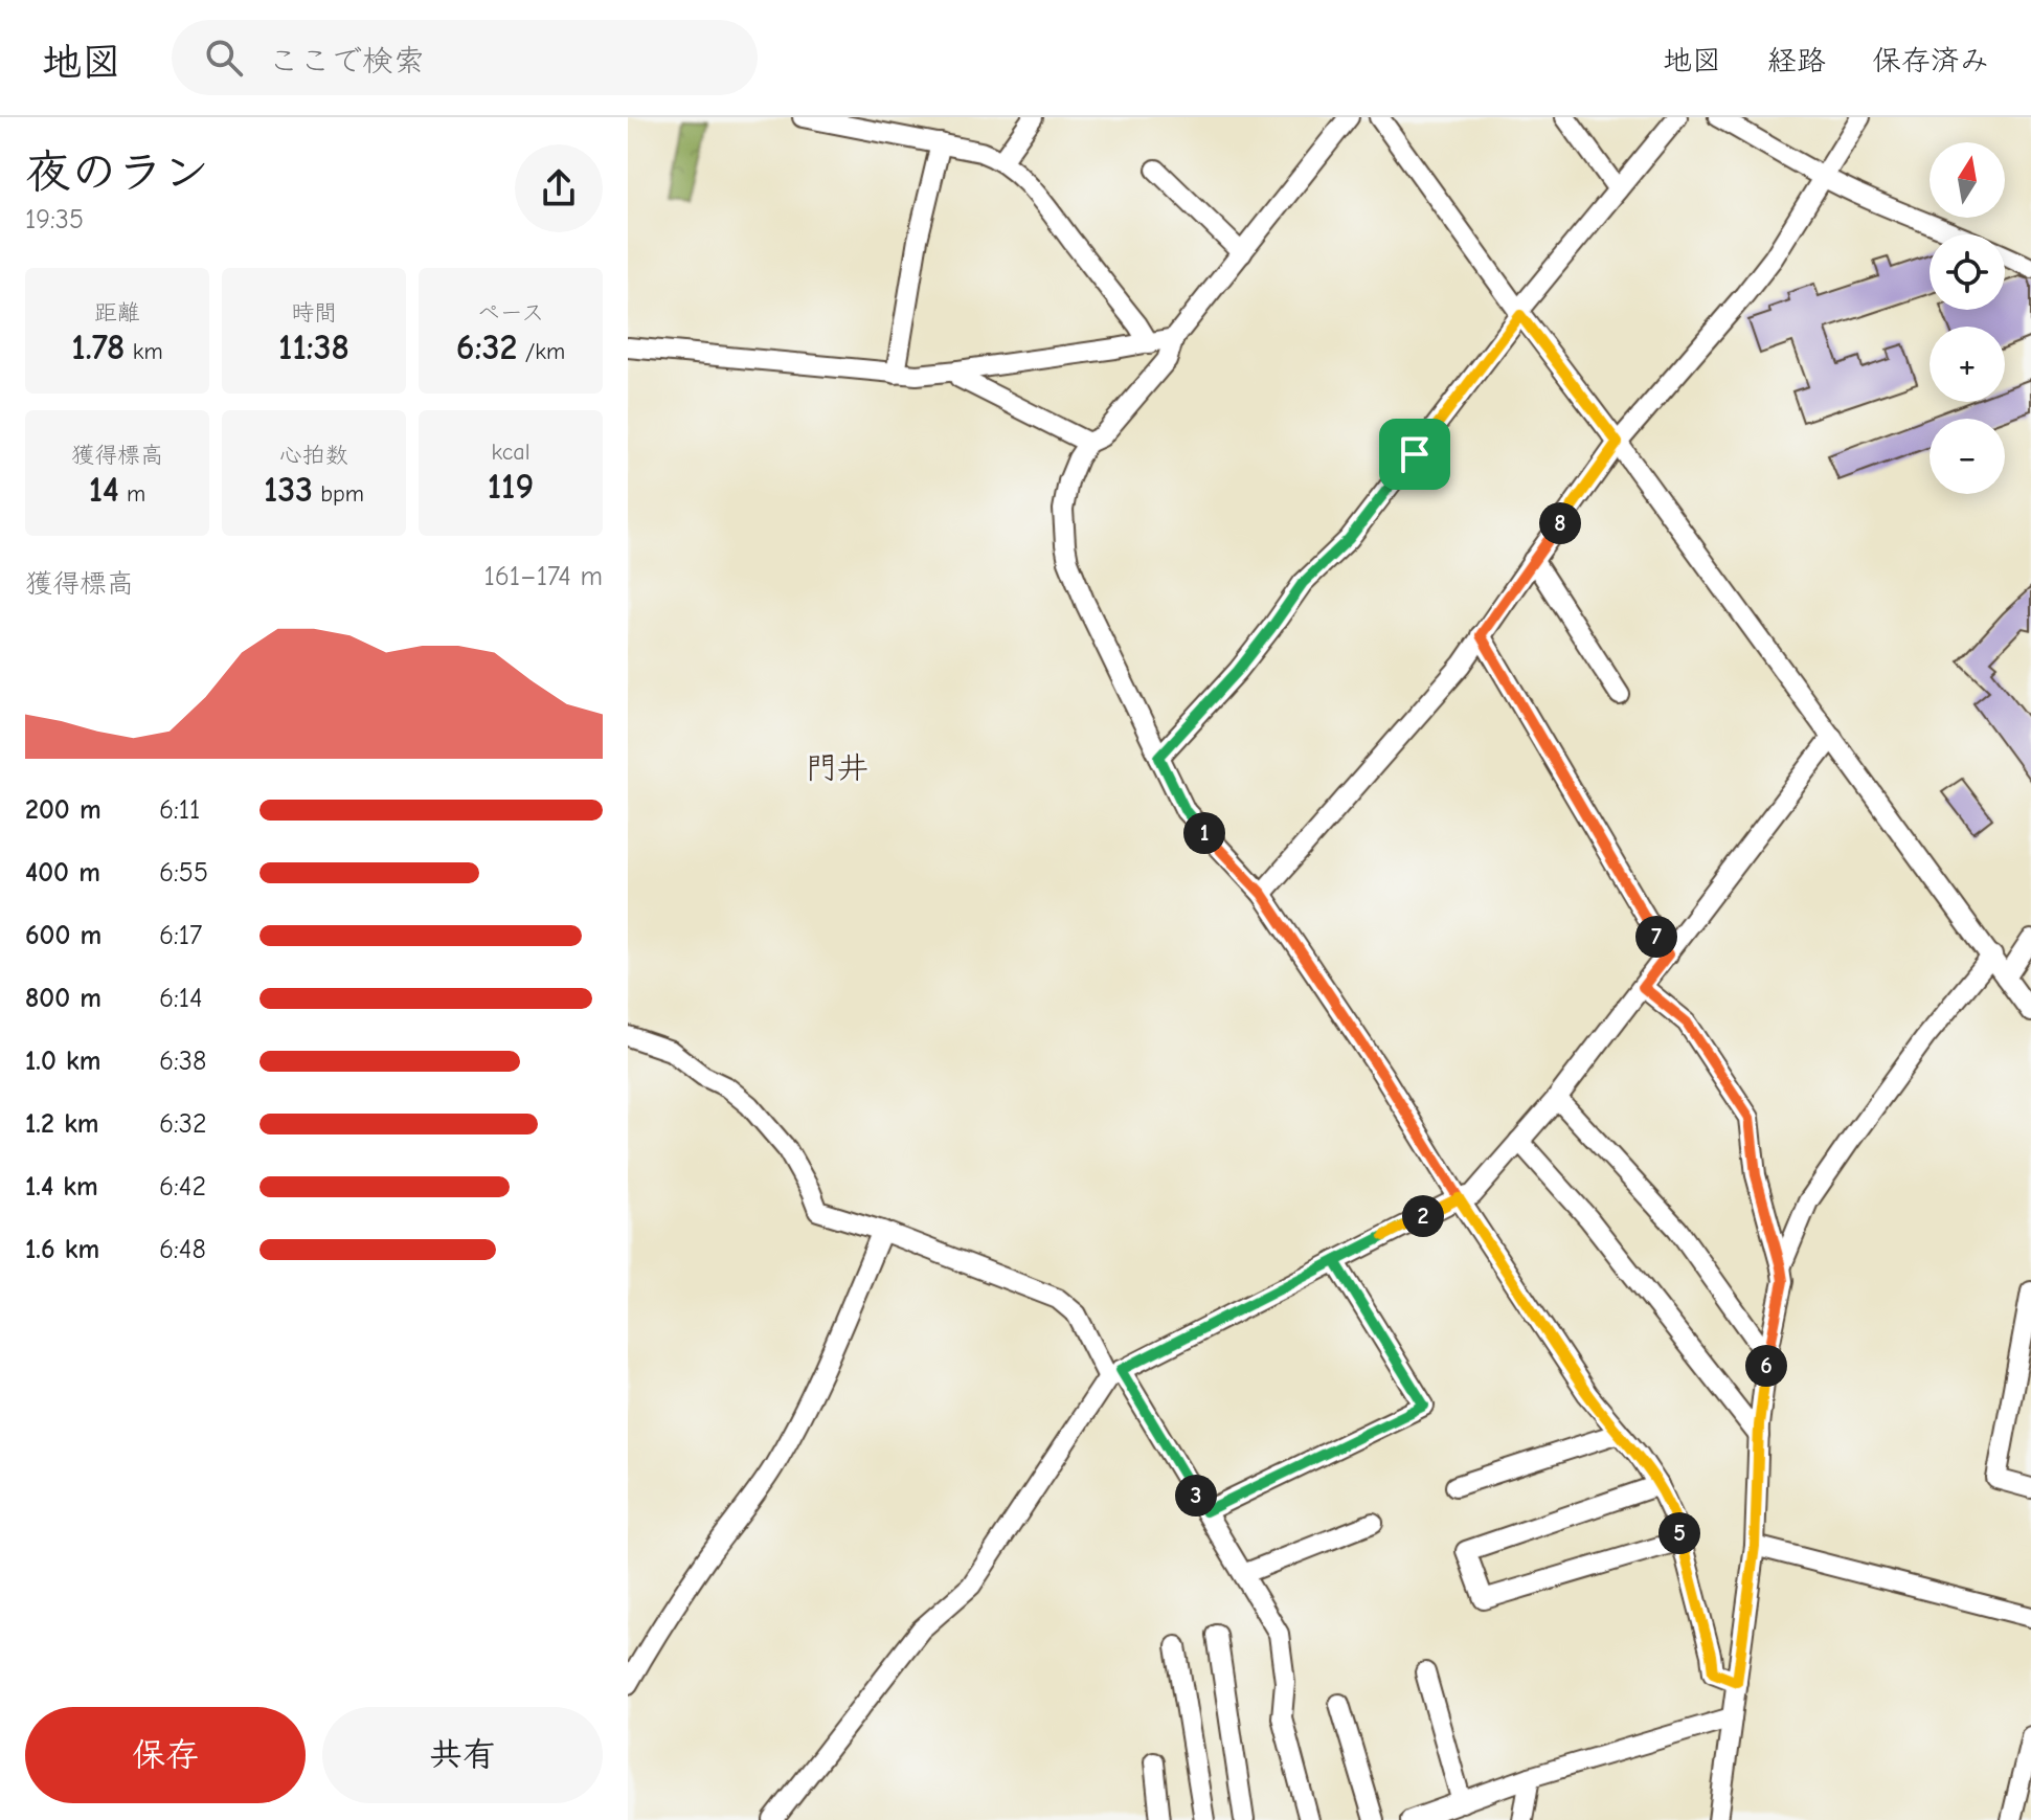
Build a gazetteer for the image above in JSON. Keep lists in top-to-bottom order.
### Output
{
  "districts": ["門井"],
  "north": "top",
  "page": {
    "header": "地図",
    "search": "ここで検索",
    "nav": ["地図", "経路", "保存済み"],
    "heading": ["夜のラン", "19:35"],
    "map_buttons": ["+", "−"],
    "stats": [
      ["距離", "1.78 km"],
      ["時間", "11:38"],
      ["ペース", "6:32 /km"],
      ["獲得標高", "14 m"],
      ["心拍数", "133 bpm"],
      ["kcal", "119"]
    ],
    "pins": [
      "8",
      "1",
      "7",
      "2",
      "6",
      "3",
      "5"
    ],
    "chart": ["獲得標高", "161–174 m"],
    "list": [
      {
        "name": "200 m",
        "note": "6:11"
      },
      {
        "name": "400 m",
        "note": "6:55"
      },
      {
        "name": "600 m",
        "note": "6:17"
      },
      {
        "name": "800 m",
        "note": "6:14"
      },
      {
        "name": "1.0 km",
        "note": "6:38"
      },
      {
        "name": "1.2 km",
        "note": "6:32"
      },
      {
        "name": "1.4 km",
        "note": "6:42"
      },
      {
        "name": "1.6 km",
        "note": "6:48"
      }
    ],
    "buttons": ["保存", "共有"]
  }
}
